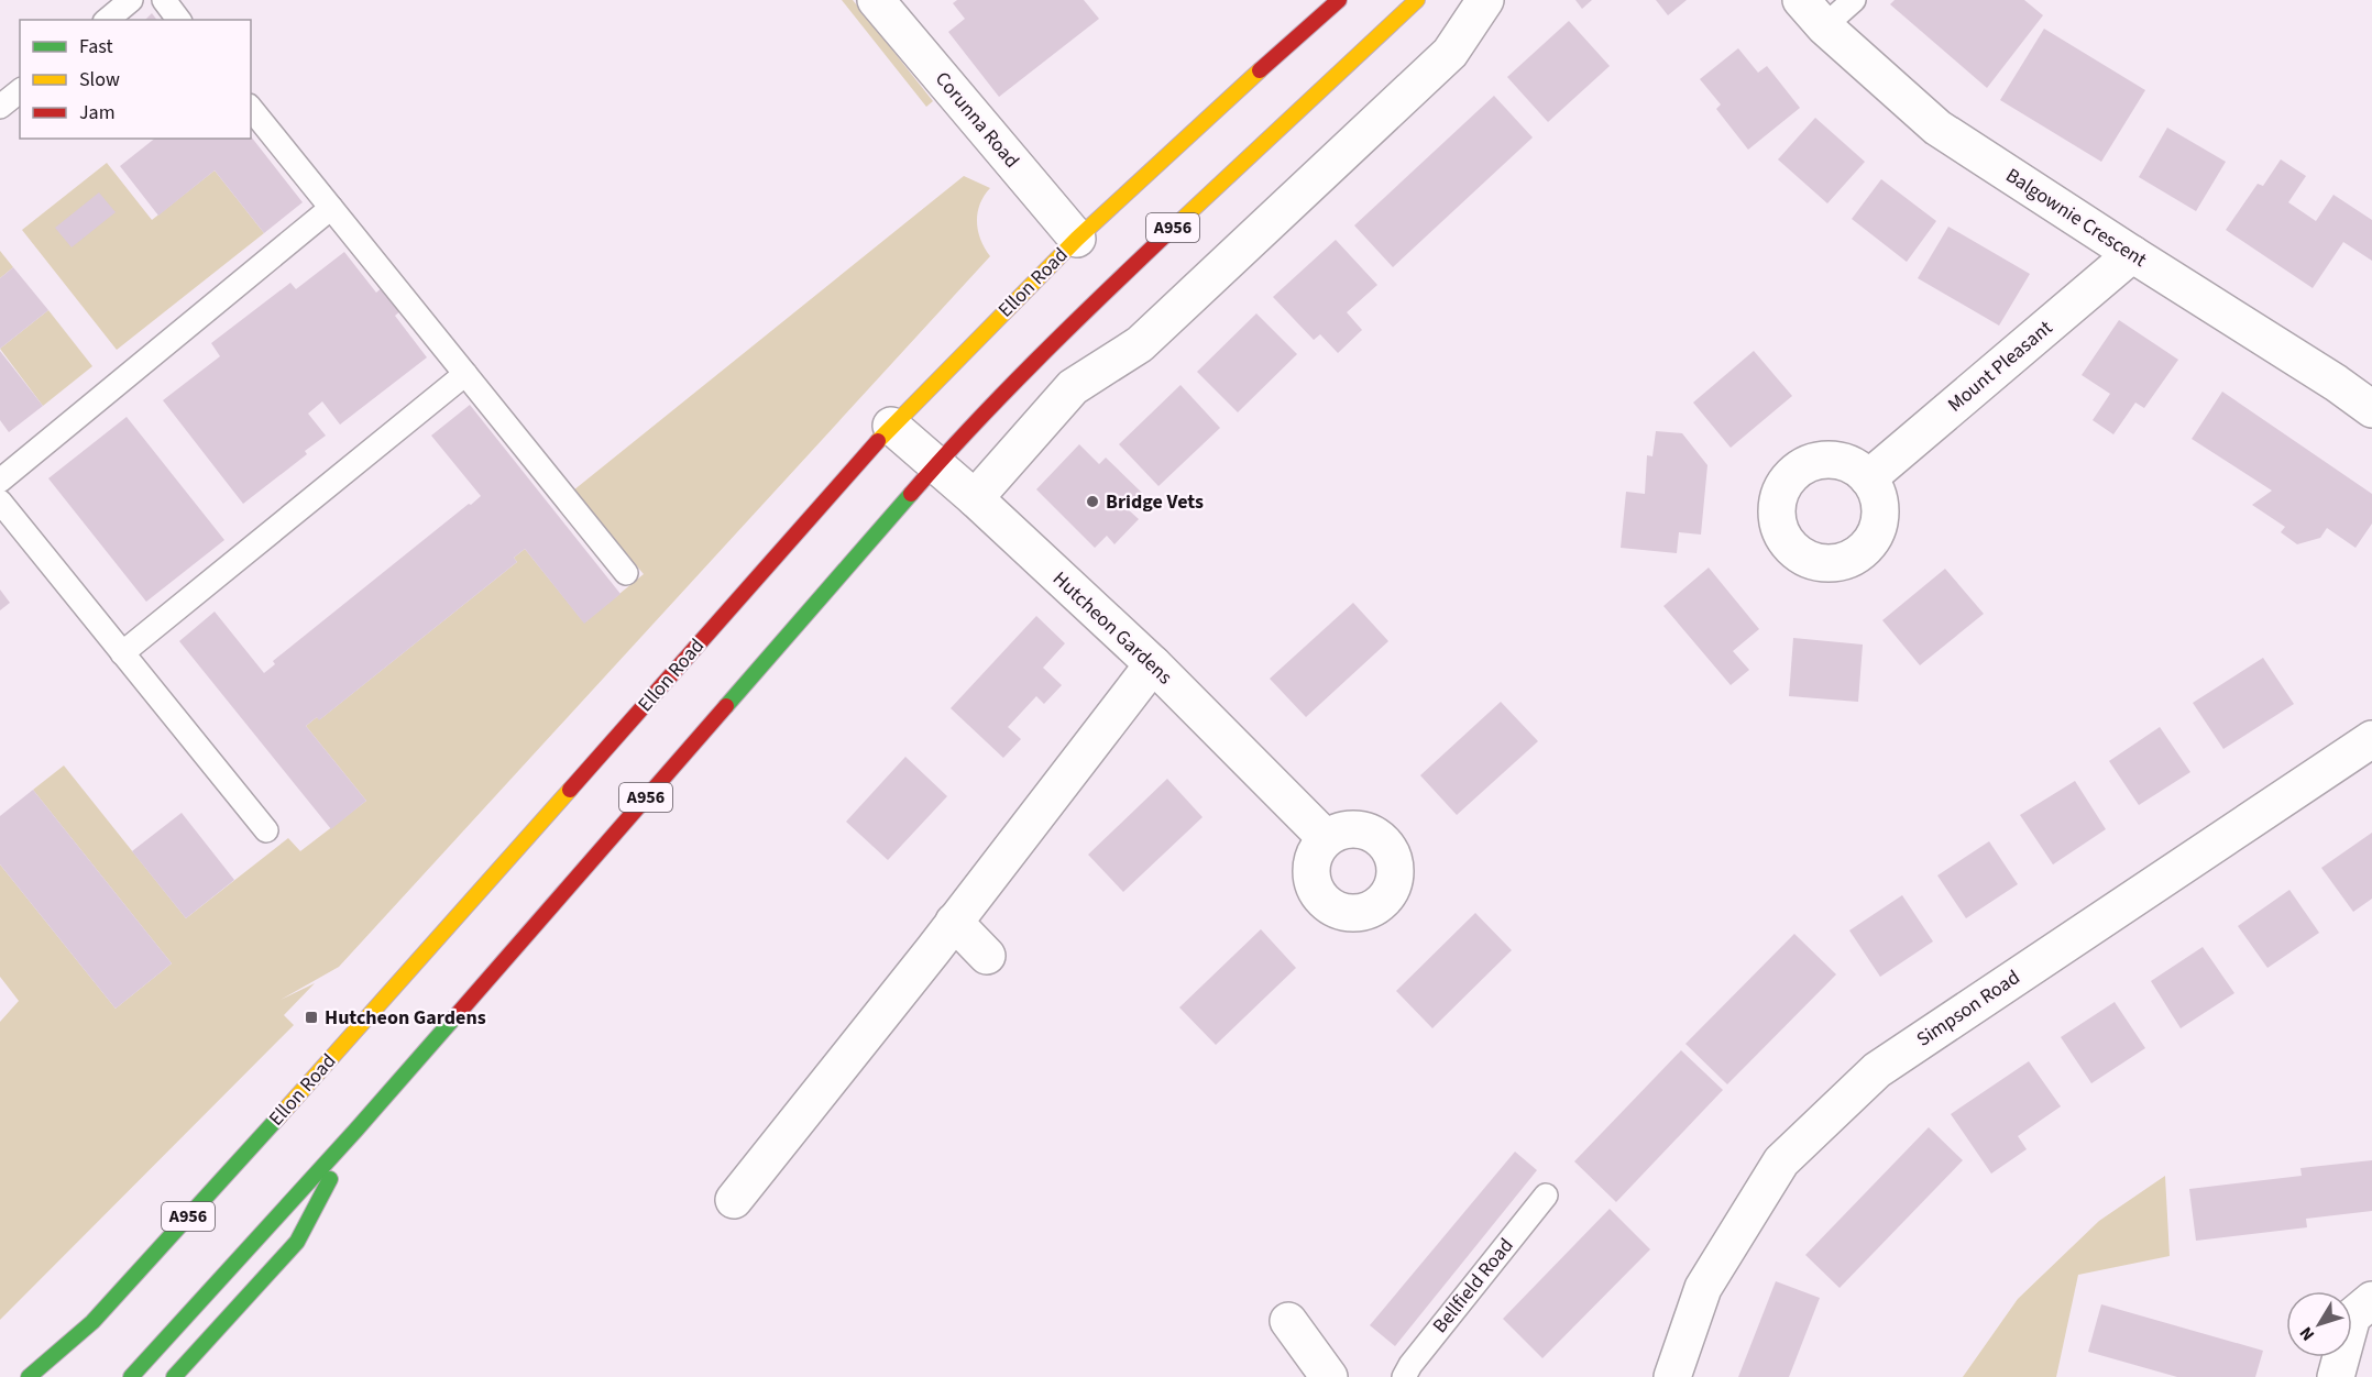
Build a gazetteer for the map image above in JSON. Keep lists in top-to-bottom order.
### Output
{
  "streets": {
    "main road": ["A956", "Ellon Road"],
    "street": [
      "Corunna Road",
      "Balgownie Crescent",
      "Mount Pleasant",
      "Hutcheon Gardens",
      "Simpson Road"
    ],
    "lane": ["Bellfield Road"]
  },
  "crossings": [
    ["Corunna Road", "Ellon Road"],
    ["Balgownie Crescent", "Mount Pleasant"],
    ["A956", "Hutcheon Gardens"],
    ["Ellon Road", "Hutcheon Gardens"]
  ],
  "places": {
    "other": ["Bridge Vets"],
    "transit": ["Hutcheon Gardens"]
  },
  "legend": ["Fast", "Slow", "Jam"],
  "north": "bottom left"
}
